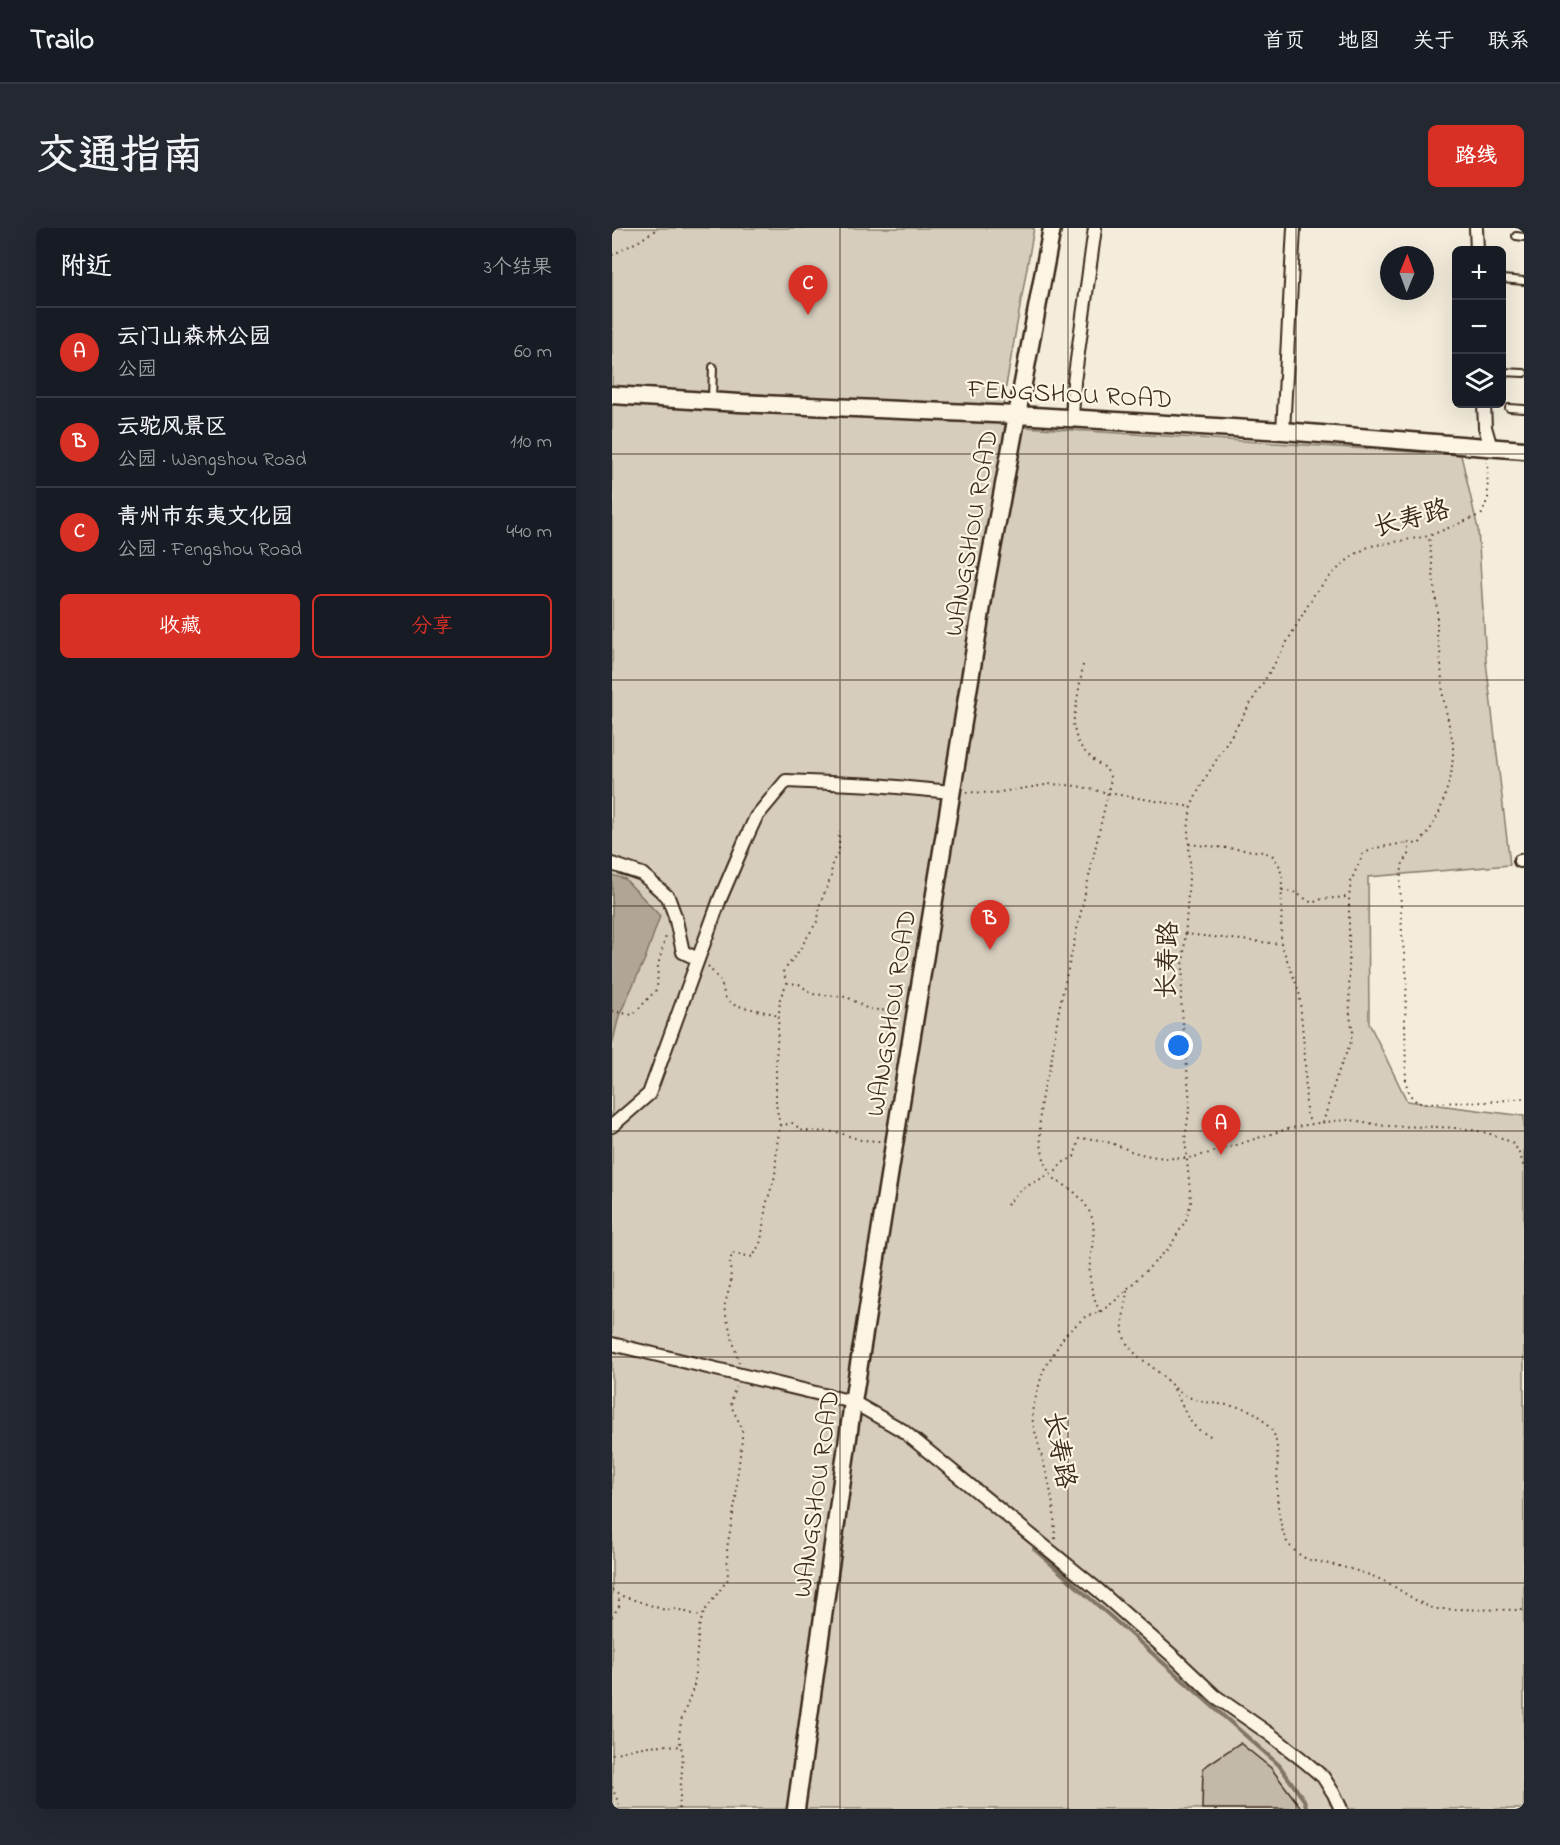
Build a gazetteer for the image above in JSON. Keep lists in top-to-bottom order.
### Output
{
  "streets": {
    "street": ["FENGSHOU ROAD", "WANGSHOU ROAD"],
    "path": ["长寿路"]
  },
  "crossings": [
    ["FENGSHOU ROAD", "长寿路"],
    ["FENGSHOU ROAD", "WANGSHOU ROAD"]
  ],
  "north": "top",
  "page": {
    "header": "Trailo",
    "nav": [
      "首页",
      "地图",
      "关于",
      "联系"
    ],
    "title": "交通指南",
    "buttons": [
      "路线",
      ["收藏", "分享"]
    ],
    "heading": ["附近", "3个结果"],
    "map_buttons": ["+", "−"],
    "pins": ["C", "B", "A"],
    "list": [
      {
        "mark": "A",
        "name": "云门山森林公园",
        "note": "公园",
        "value": "60 m"
      },
      {
        "mark": "B",
        "name": "云驼风景区",
        "note": "公园 · Wangshou Road",
        "value": "110 m"
      },
      {
        "mark": "C",
        "name": "青州市东夷文化园",
        "note": "公园 · Fengshou Road",
        "value": "440 m"
      }
    ]
  }
}
